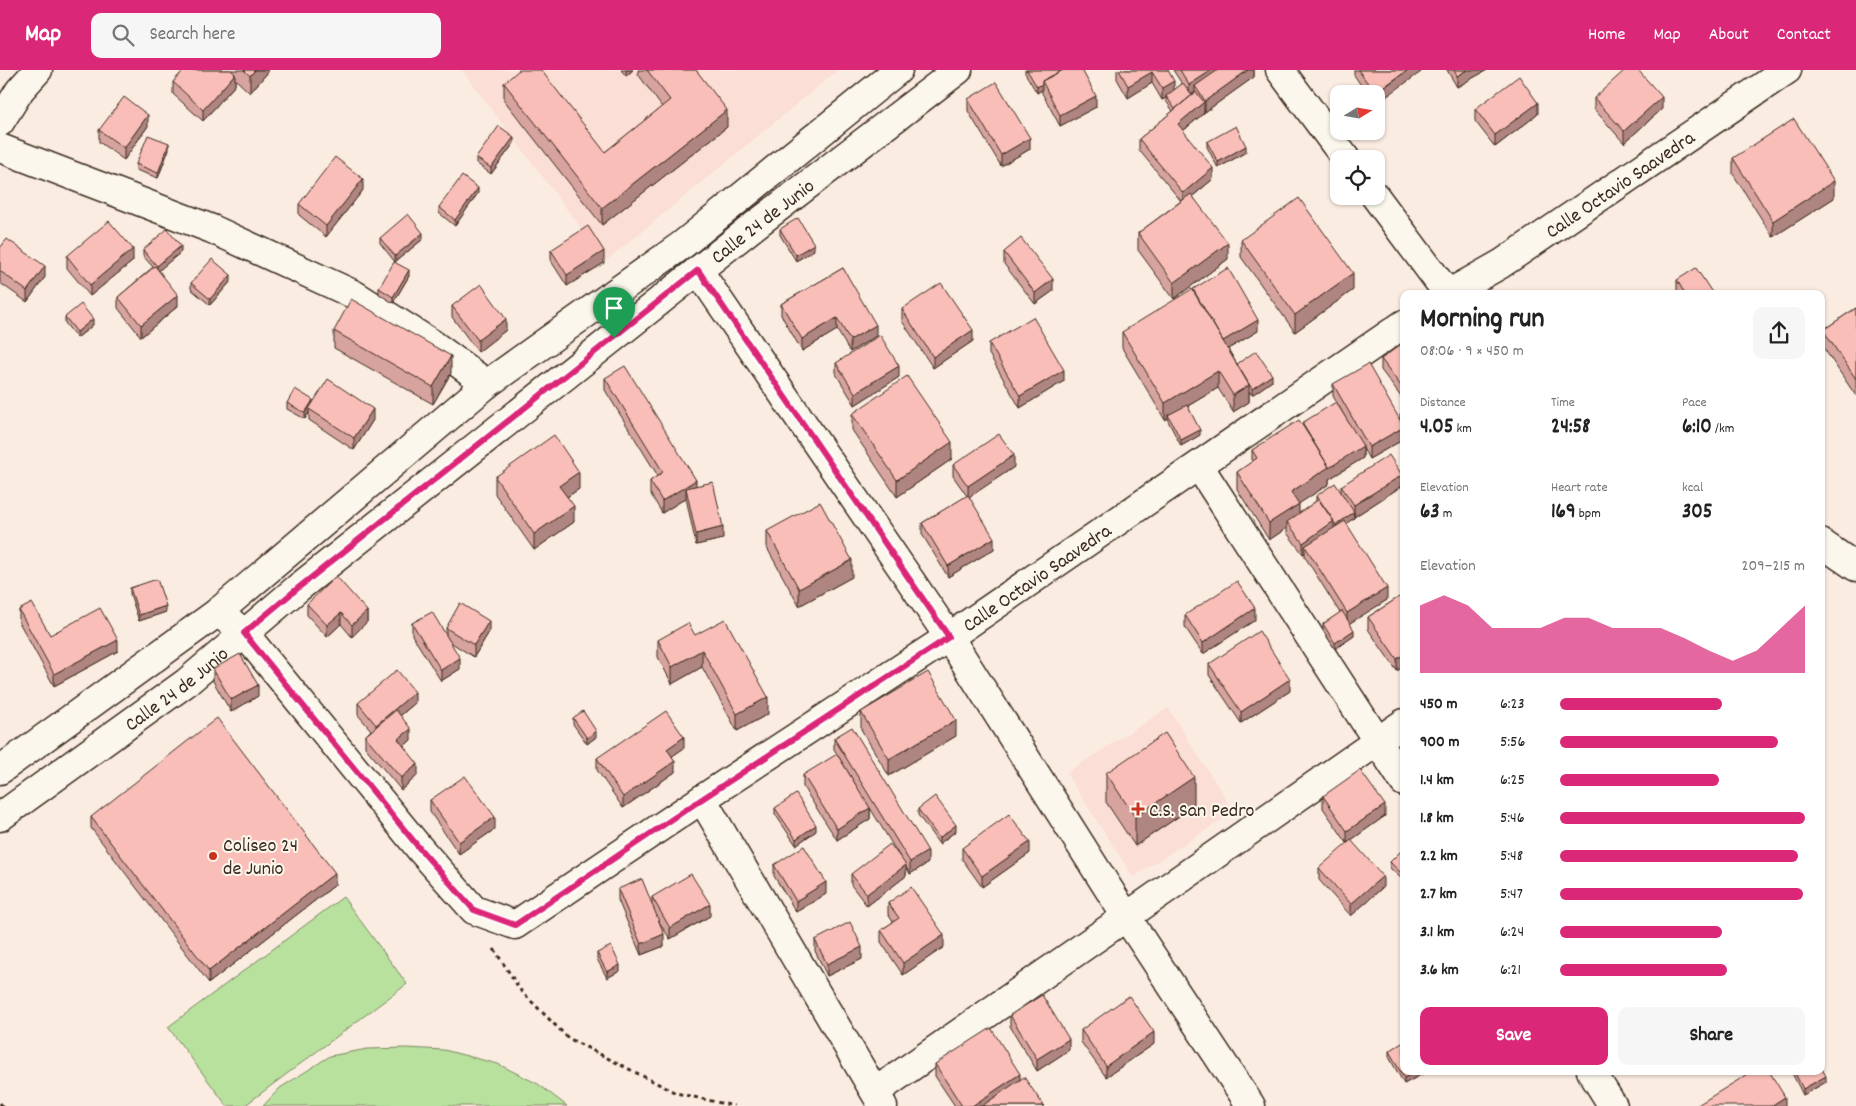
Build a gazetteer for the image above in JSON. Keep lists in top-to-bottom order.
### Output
{
  "streets": {
    "street": ["Calle Octavio Saavedra", "Calle 24 de Junio"]
  },
  "places": {
    "health": ["C.S. San Pedro"],
    "other": ["Coliseo 24 de Junio"]
  },
  "north": "right",
  "page": {
    "header": "Map",
    "search": "Search here",
    "nav": [
      "Home",
      "Map",
      "About",
      "Contact"
    ],
    "heading": ["Morning run", "08:06 · 9 × 450 m"],
    "stats": [
      ["Distance", "4.05 km"],
      ["Time", "24:58"],
      ["Pace", "6:10 /km"],
      ["Elevation", "63 m"],
      ["Heart rate", "169 bpm"],
      ["kcal", "305"]
    ],
    "chart": ["Elevation", "209–215 m"],
    "list": [
      {
        "name": "450 m",
        "note": "6:23"
      },
      {
        "name": "900 m",
        "note": "5:56"
      },
      {
        "name": "1.4 km",
        "note": "6:25"
      },
      {
        "name": "1.8 km",
        "note": "5:46"
      },
      {
        "name": "2.2 km",
        "note": "5:48"
      },
      {
        "name": "2.7 km",
        "note": "5:47"
      },
      {
        "name": "3.1 km",
        "note": "6:24"
      },
      {
        "name": "3.6 km",
        "note": "6:21"
      }
    ],
    "buttons": ["Save", "Share"]
  }
}
